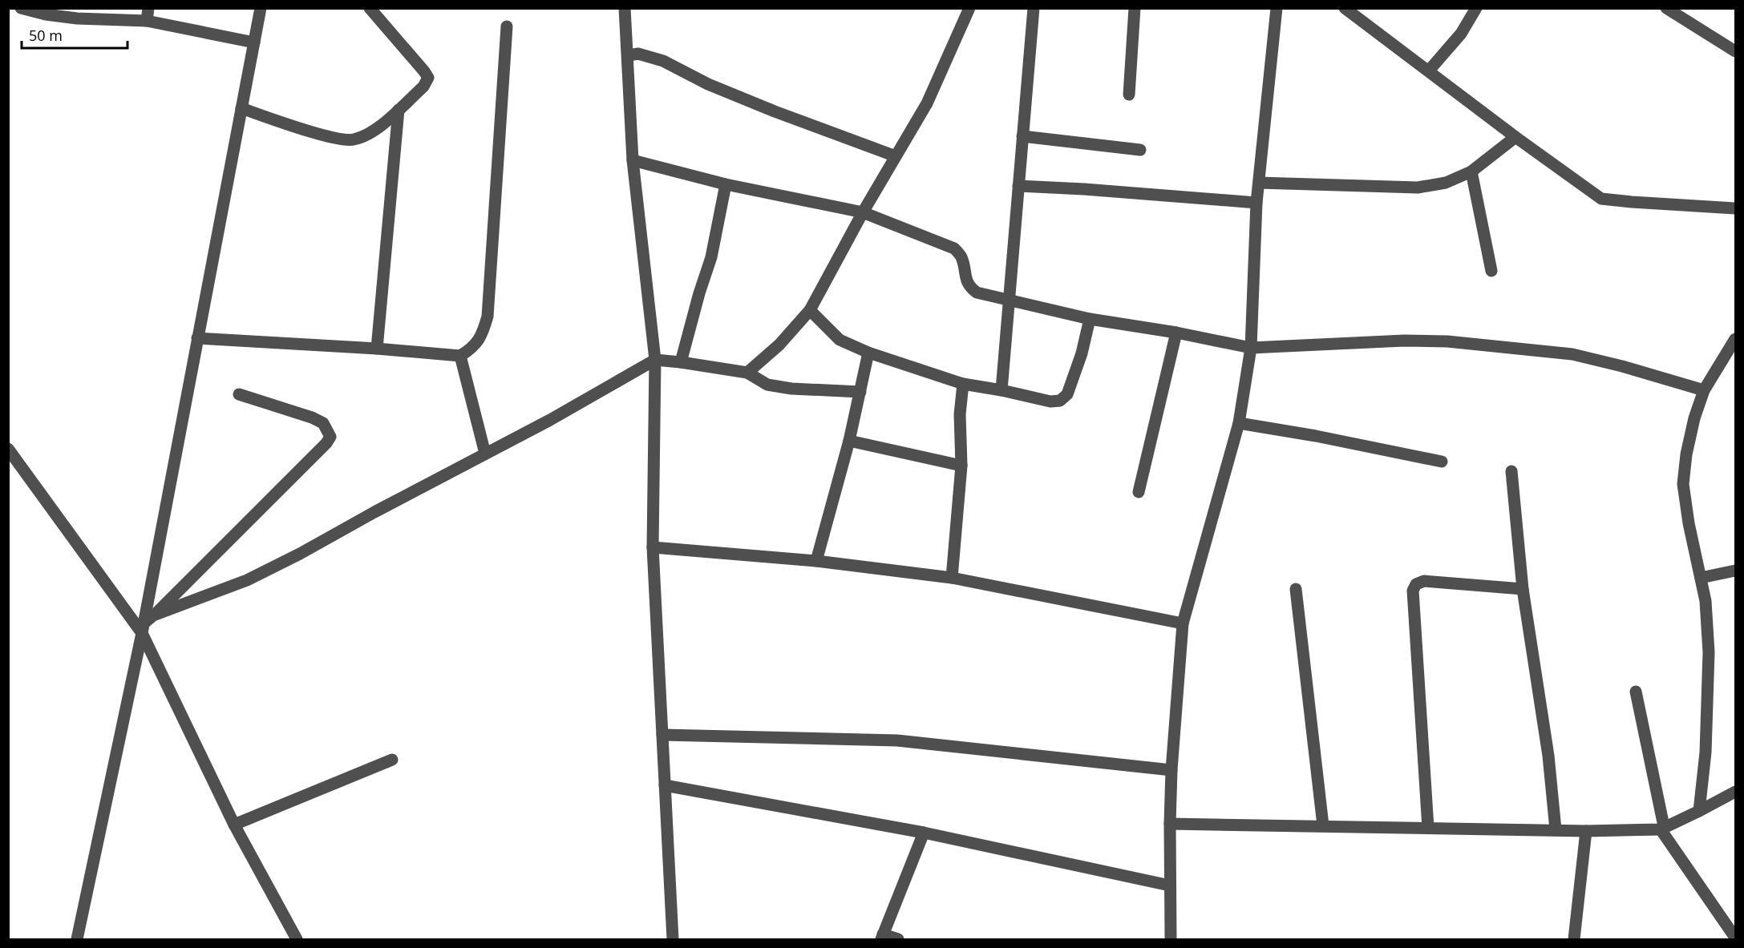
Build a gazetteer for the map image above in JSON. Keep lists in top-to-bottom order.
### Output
{
  "scale_bar": "50 m"
}
